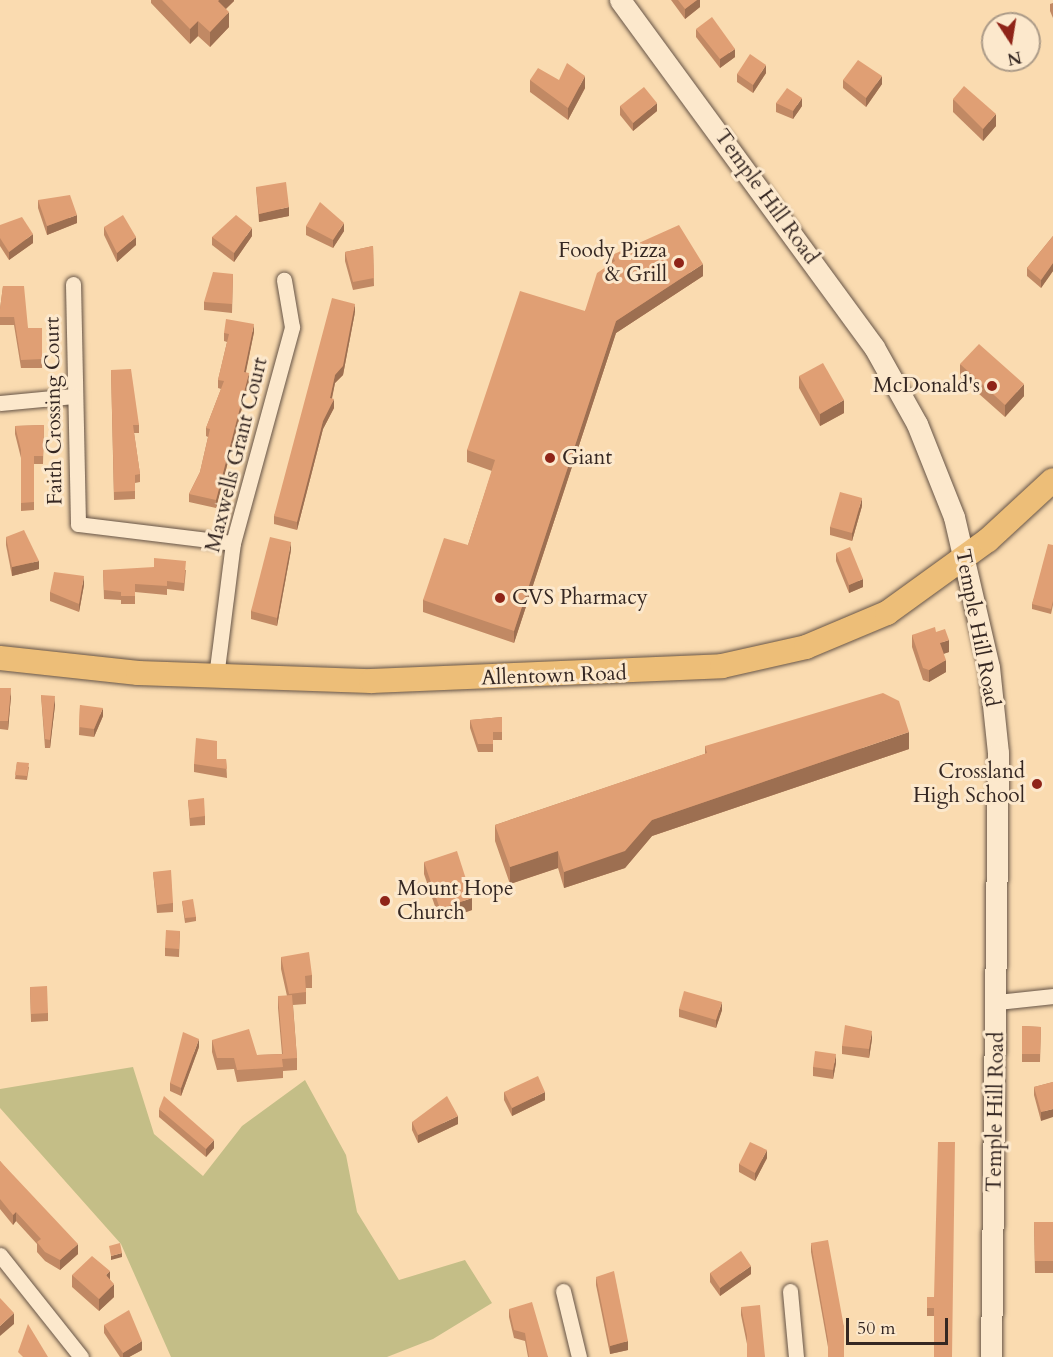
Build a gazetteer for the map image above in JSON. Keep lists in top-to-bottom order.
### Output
{
  "streets": {
    "main road": ["Temple Hill Road", "Allentown Road"],
    "street": ["Faith Crossing Court", "Maxwells Grant Court"]
  },
  "crossings": [
    ["Temple Hill Road", "Allentown Road"],
    ["Faith Crossing Court", "Maxwells Grant Court"],
    ["Maxwells Grant Court", "Allentown Road"]
  ],
  "places": [
    "Foody Pizza & Grill",
    "McDonald's",
    "Giant",
    "CVS Pharmacy",
    "Crossland High School",
    "Mount Hope Church"
  ],
  "scale_bar": "50 m",
  "north": "bottom"
}
